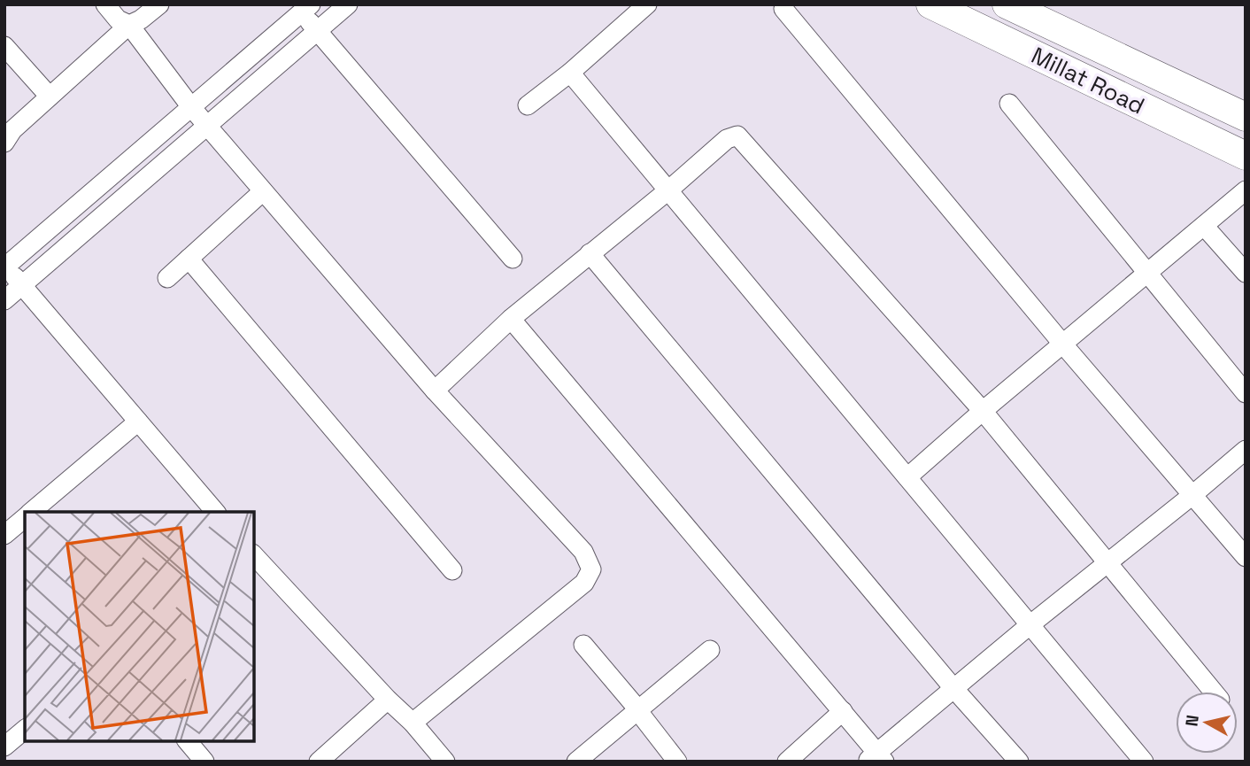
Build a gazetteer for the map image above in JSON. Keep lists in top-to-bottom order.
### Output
{
  "streets": {
    "main road": ["Millat Road"]
  },
  "north": "left"
}
